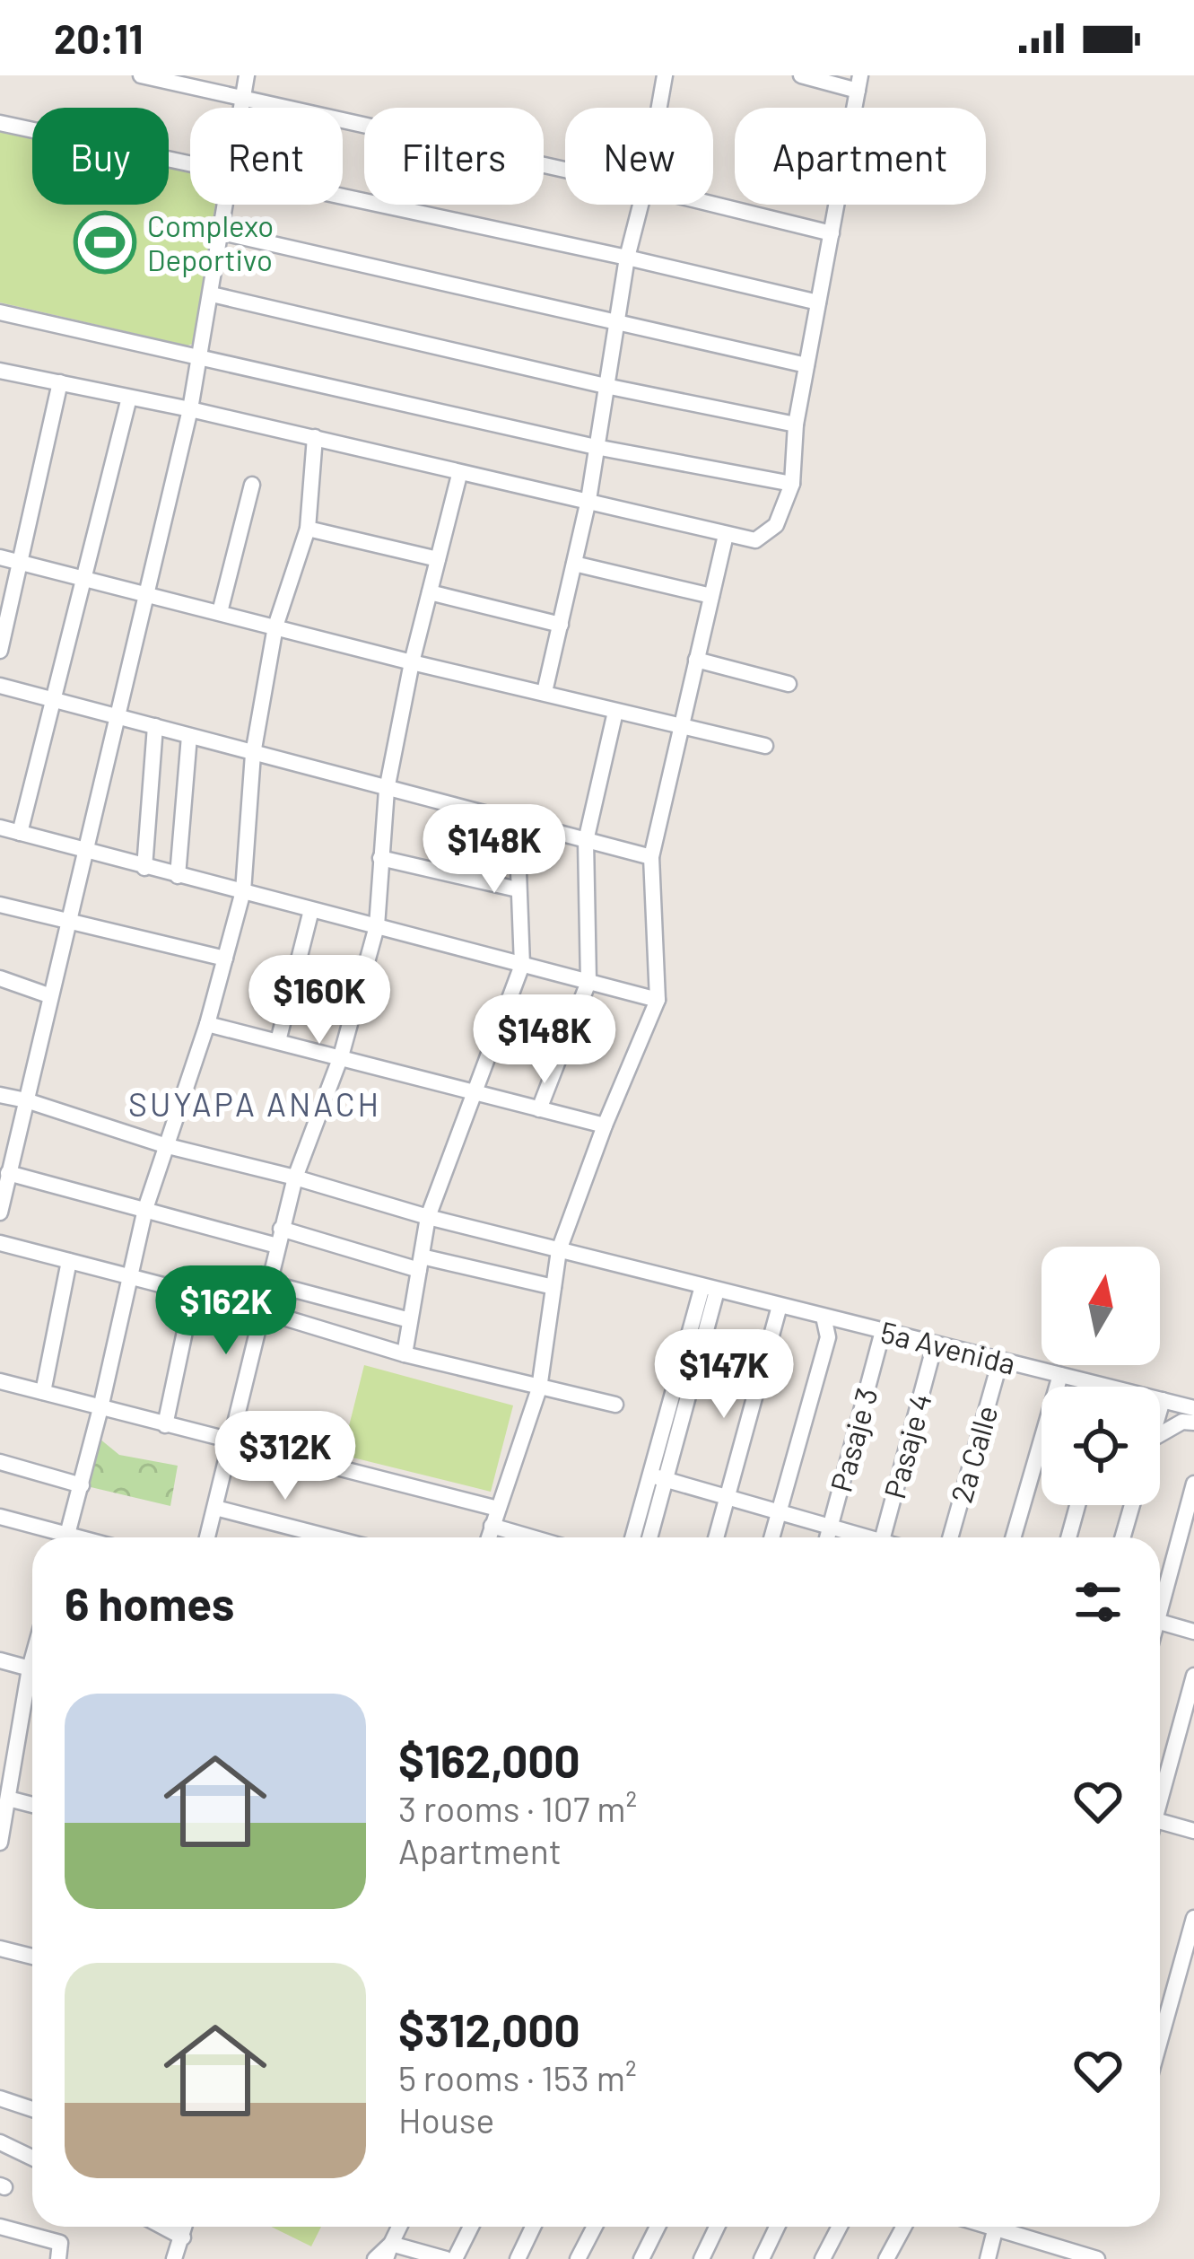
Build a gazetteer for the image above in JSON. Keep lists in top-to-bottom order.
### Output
{
  "streets": {
    "street": [
      "5a Avenida",
      "Pasaje 3",
      "Pasaje 4",
      "2a Calle"
    ]
  },
  "crossings": [
    ["5a Avenida", "Pasaje 3"],
    ["5a Avenida", "Pasaje 4"],
    ["5a Avenida", "2a Calle"]
  ],
  "districts": ["SUYAPA ANACH"],
  "places": {
    "sports": ["Complexo Deportivo"]
  },
  "north": "top",
  "page": {
    "status": "20:11",
    "chip": [
      "Buy",
      "Rent",
      "Filters",
      "New",
      "Apartment"
    ],
    "price": [
      "$148K",
      "$160K",
      "$148K",
      "$162K",
      "$147K",
      "$312K"
    ],
    "heading": "6 homes",
    "list": [
      {
        "name": "$162,000",
        "note": "3 rooms · 107 m² · Apartment"
      },
      {
        "name": "$312,000",
        "note": "5 rooms · 153 m² · House"
      }
    ]
  }
}
